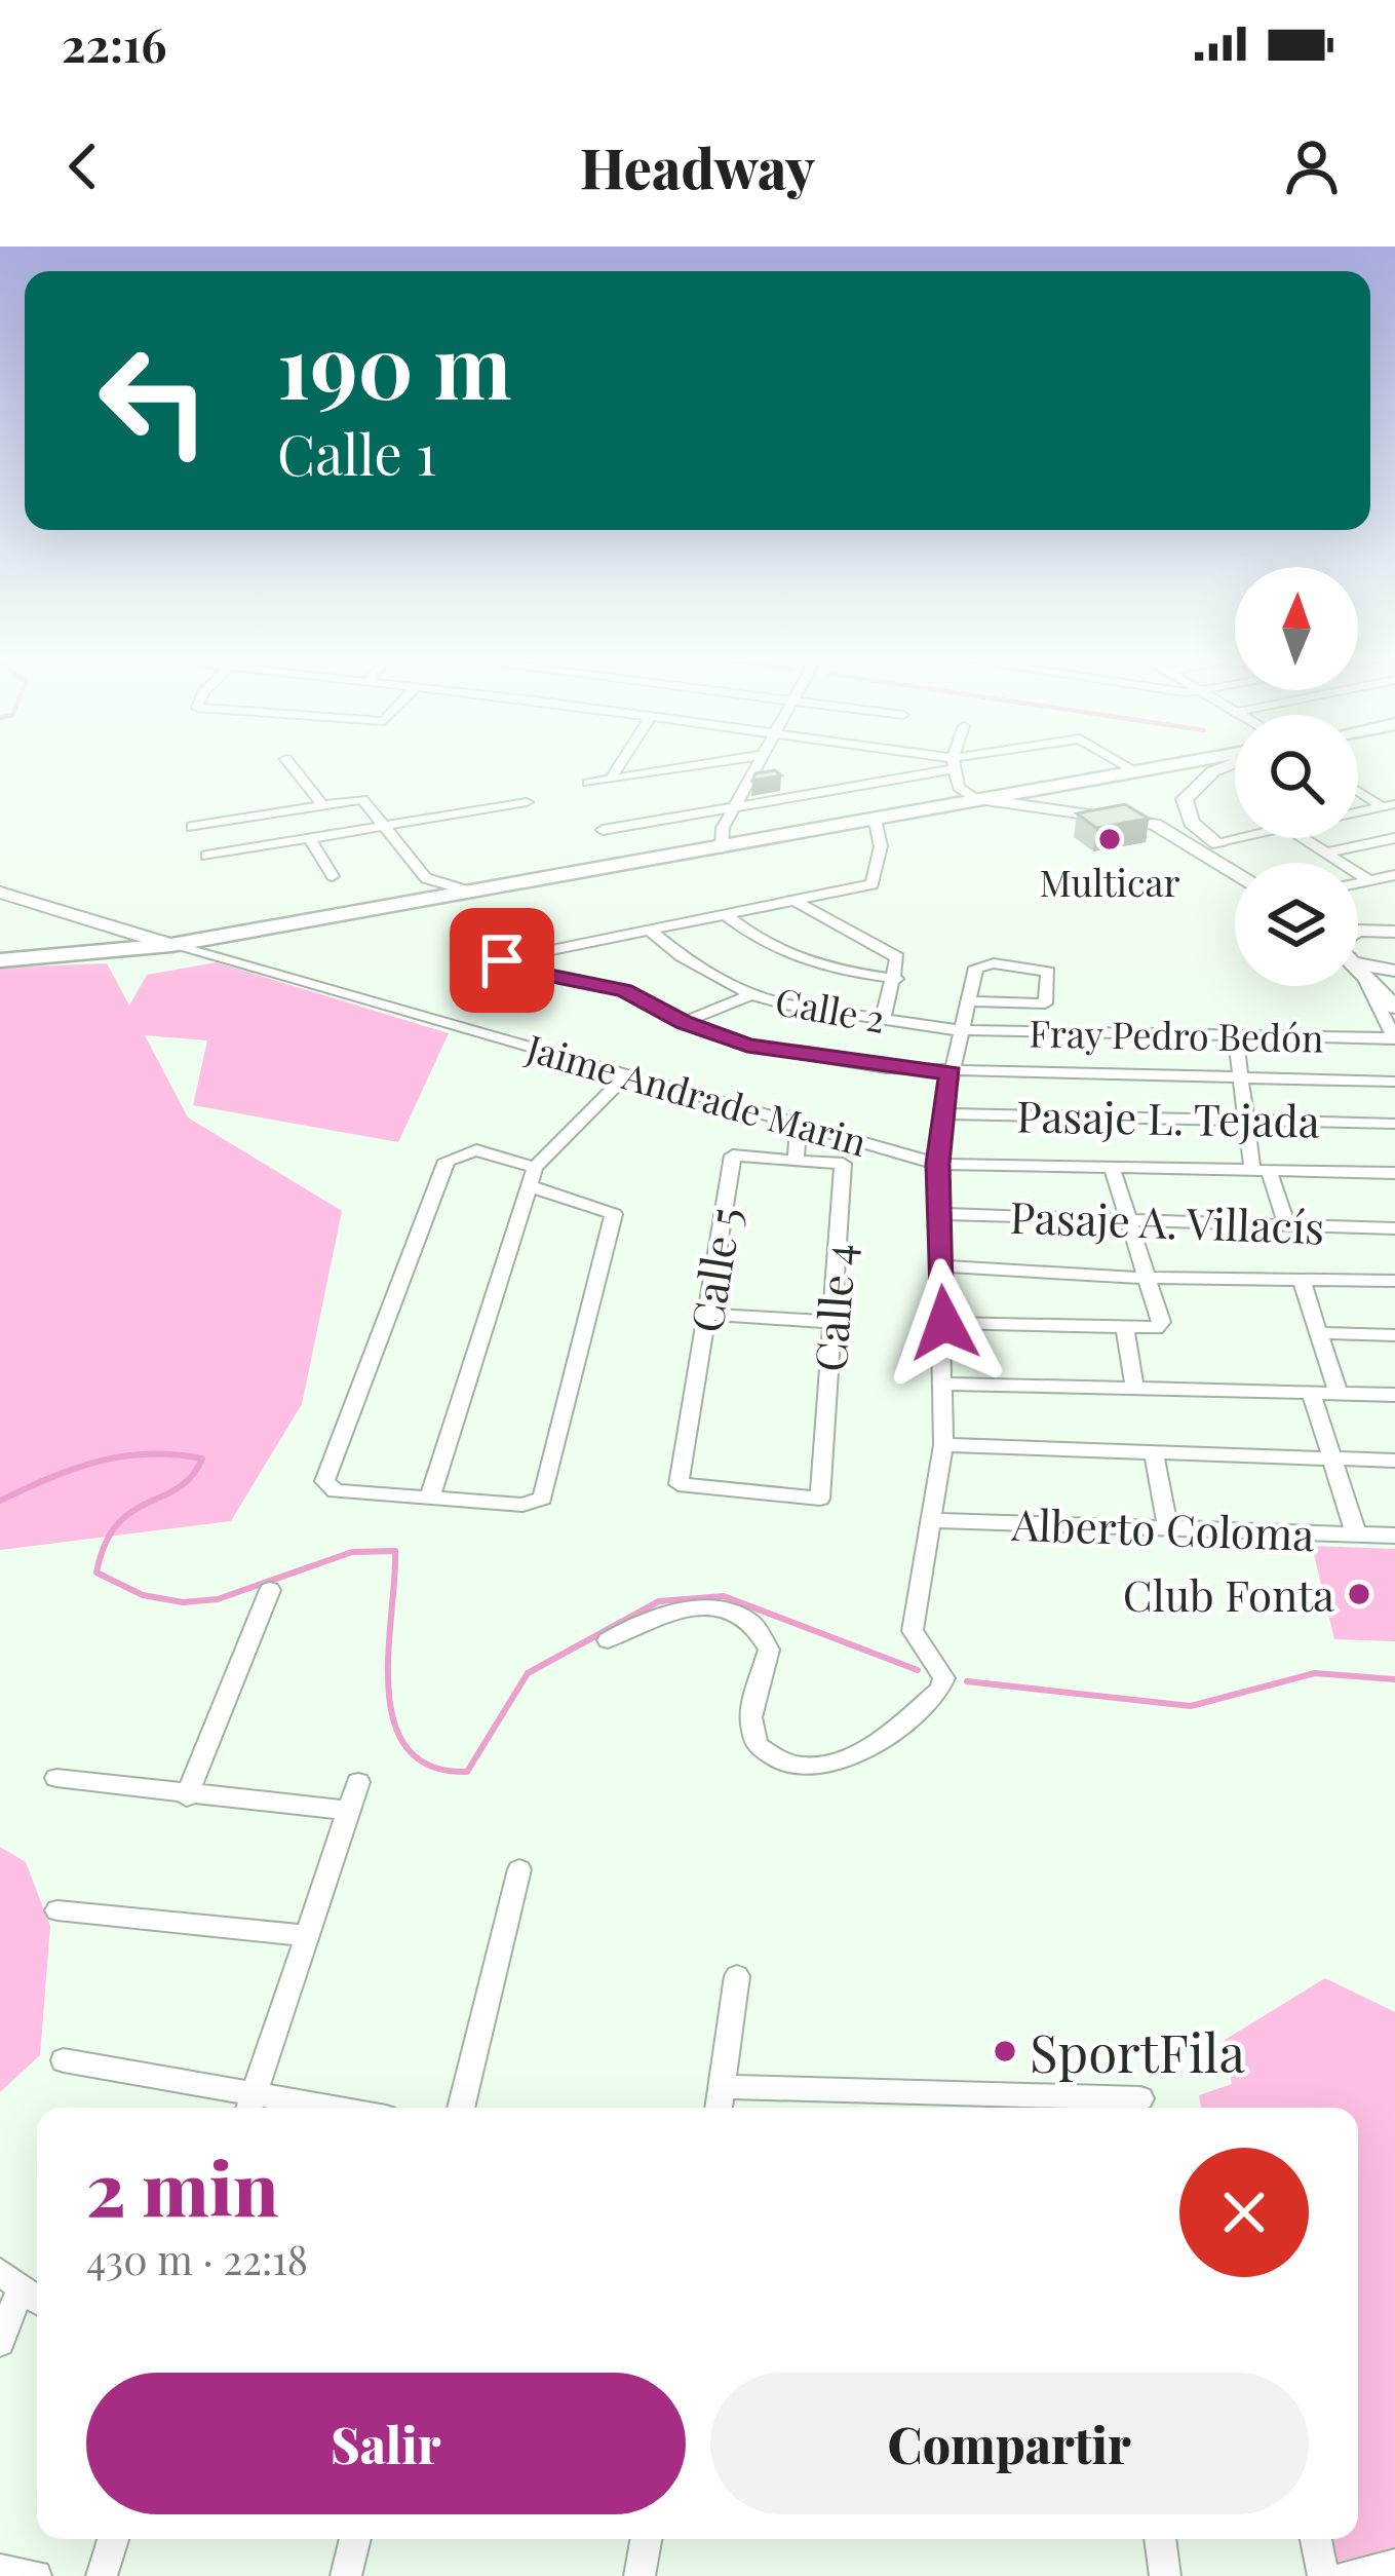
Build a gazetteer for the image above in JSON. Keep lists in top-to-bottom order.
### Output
{
  "streets": {
    "street": [
      "Calle 2",
      "Fray Pedro Bedón",
      "Jaime Andrade Marin",
      "Pasaje L. Tejada",
      "Pasaje A. Villacís",
      "Calle 5",
      "Calle 4",
      "Alberto Coloma"
    ]
  },
  "crossings": [
    ["Calle 2", "Fray Pedro Bedón"],
    ["Calle 5", "Calle 4"]
  ],
  "places": ["Multicar", "Club Fonta", "SportFila"],
  "north": "top",
  "page": {
    "status": "22:16",
    "header": "Headway",
    "turn": ["190 m", "Calle 1"],
    "heading": ["2 min", "430 m · 22:18"],
    "buttons": ["Salir", "Compartir"]
  }
}
